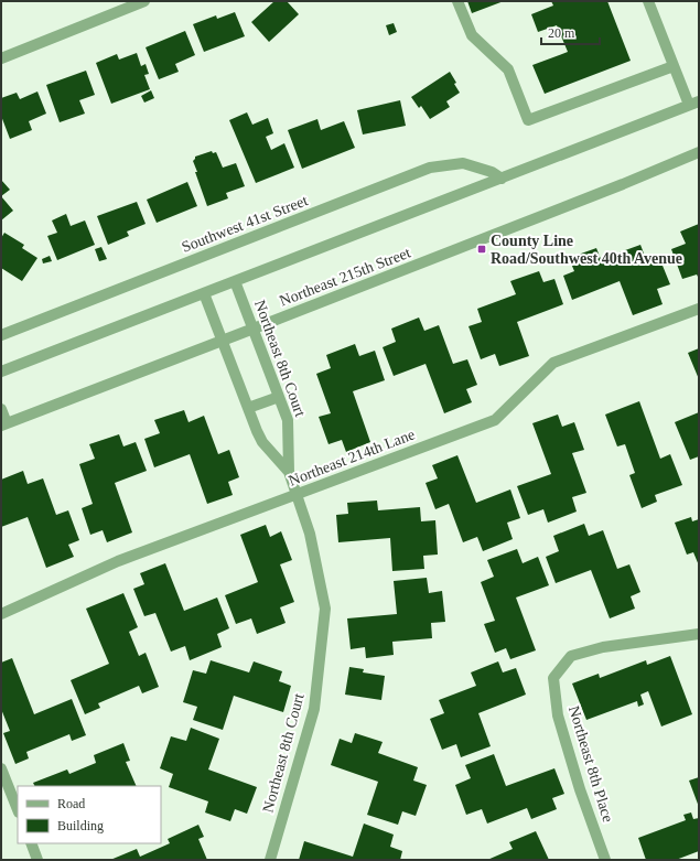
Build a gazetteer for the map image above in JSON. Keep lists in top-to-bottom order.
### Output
{
  "streets": {
    "street": [
      "Southwest 41st Street",
      "Northeast 215th Street",
      "Northeast 8th Court",
      "Northeast 214th Lane",
      "Northeast 8th Place"
    ]
  },
  "crossings": [
    ["Northeast 215th Street", "Northeast 8th Court"],
    ["Northeast 8th Court", "Northeast 214th Lane"]
  ],
  "places": {
    "transit": ["County Line Road/Southwest 40th Avenue"]
  },
  "legend": ["Road", "Building"],
  "scale_bar": "20 m"
}
